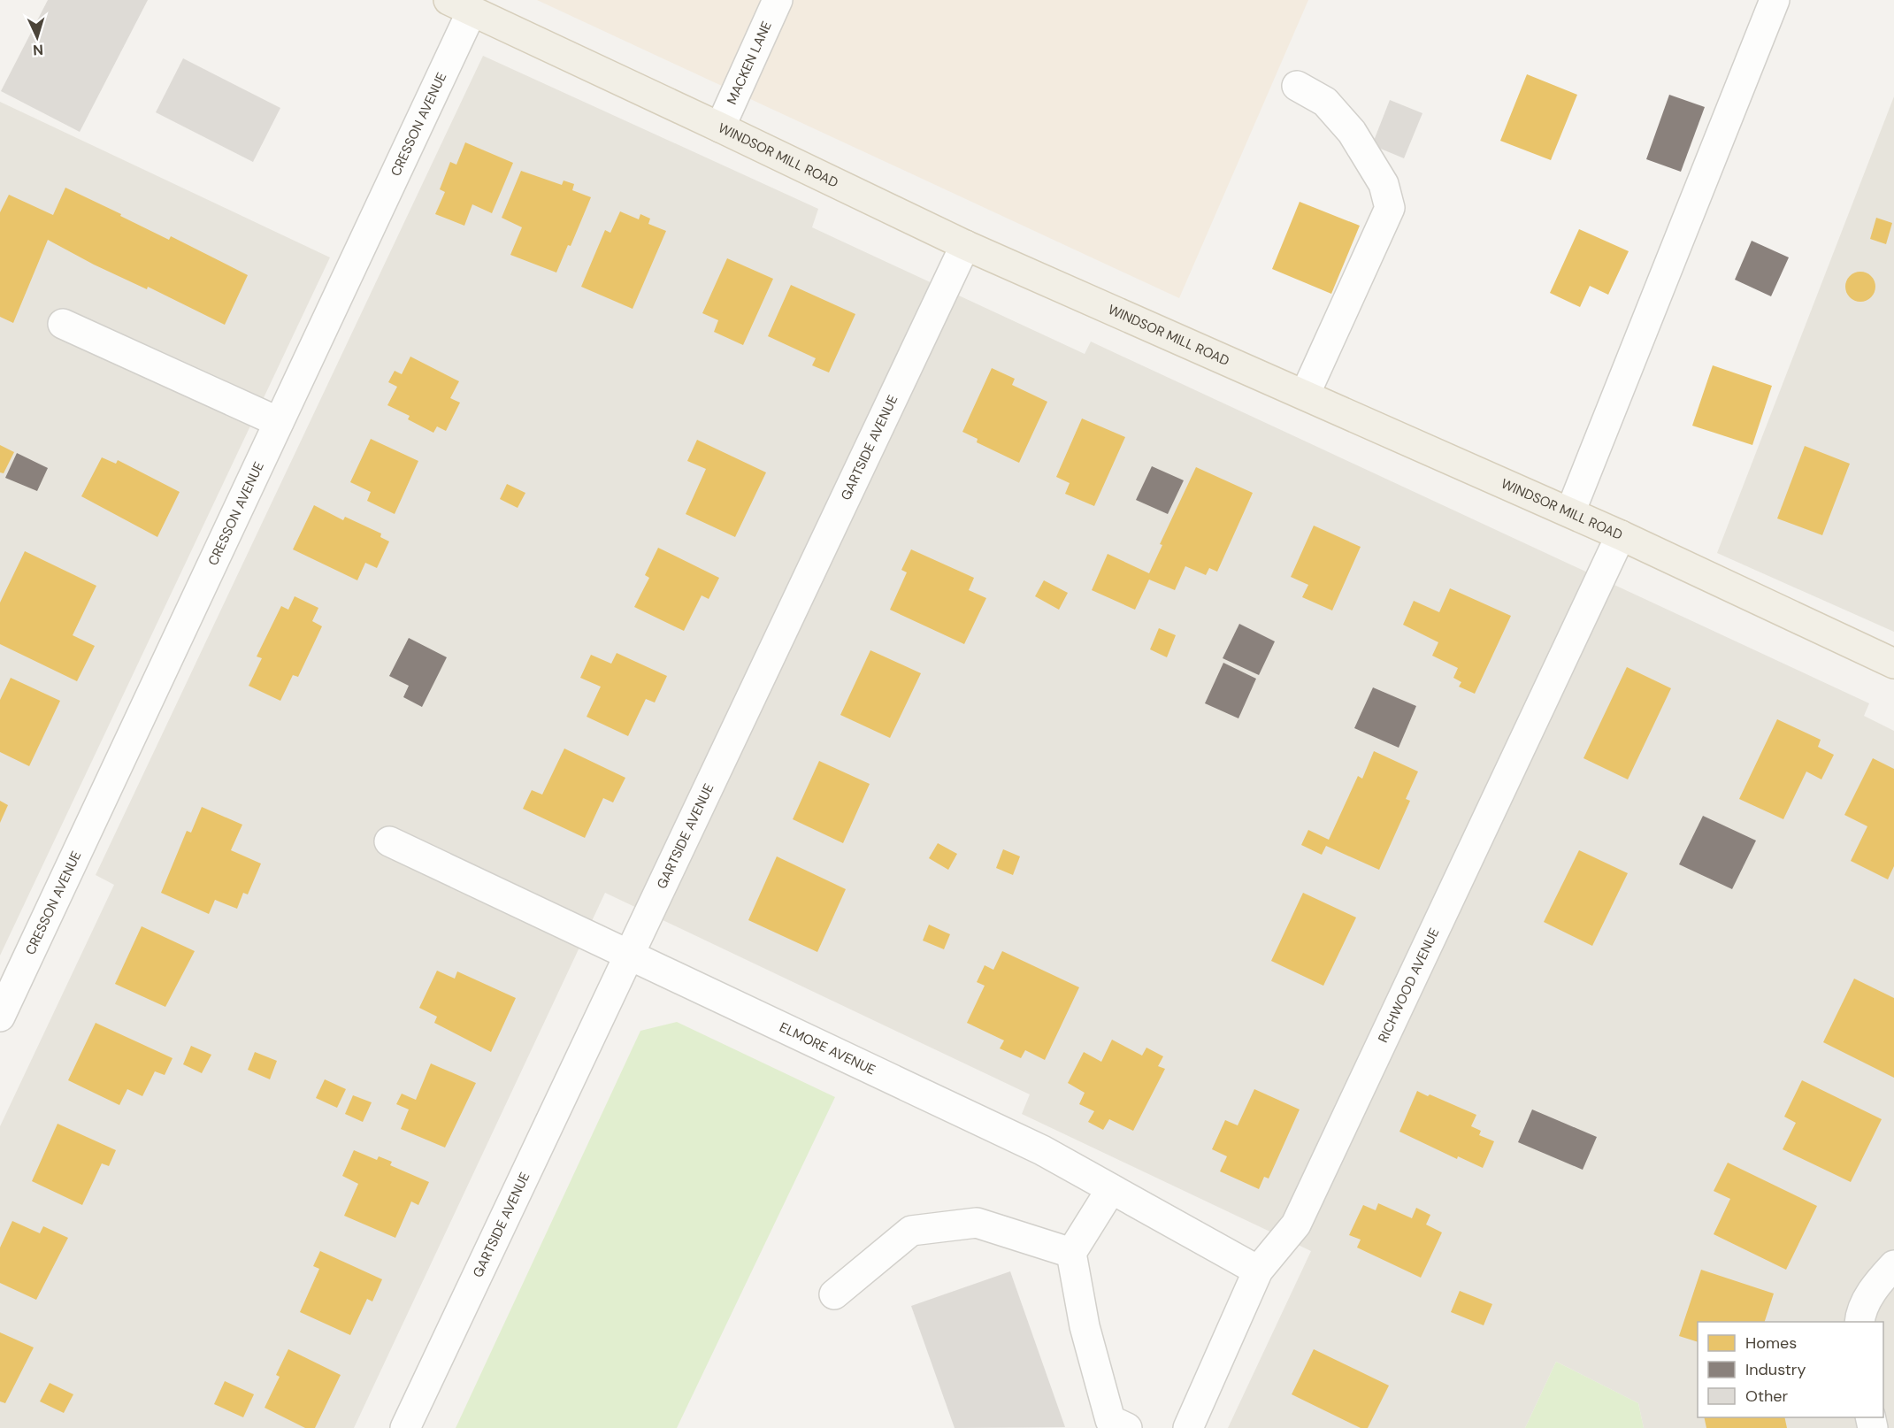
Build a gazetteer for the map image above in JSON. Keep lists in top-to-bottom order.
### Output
{
  "streets": {
    "main road": ["WINDSOR MILL ROAD"],
    "street": [
      "MACKEN LANE",
      "CRESSON AVENUE",
      "GARTSIDE AVENUE",
      "RICHWOOD AVENUE",
      "ELMORE AVENUE"
    ]
  },
  "crossings": [
    ["MACKEN LANE", "WINDSOR MILL ROAD"],
    ["CRESSON AVENUE", "WINDSOR MILL ROAD"],
    ["WINDSOR MILL ROAD", "GARTSIDE AVENUE"],
    ["WINDSOR MILL ROAD", "RICHWOOD AVENUE"],
    ["GARTSIDE AVENUE", "ELMORE AVENUE"],
    ["RICHWOOD AVENUE", "ELMORE AVENUE"]
  ],
  "legend": ["Homes", "Industry", "Other"],
  "north": "bottom"
}
